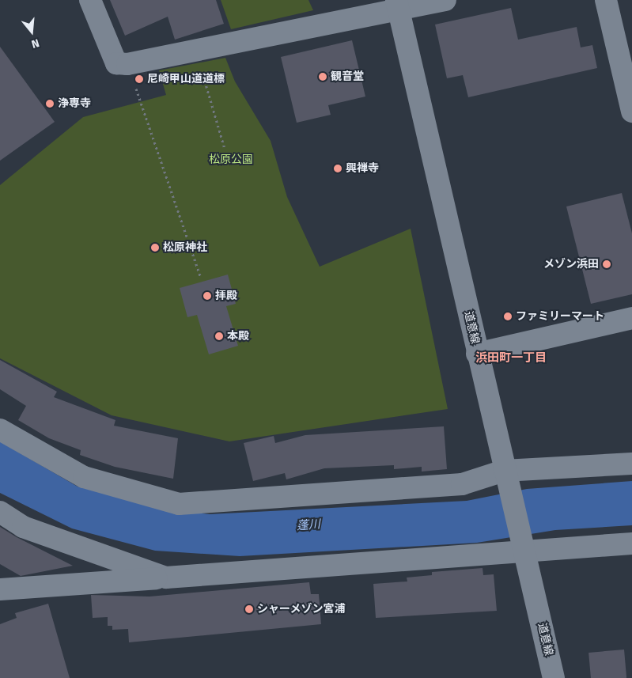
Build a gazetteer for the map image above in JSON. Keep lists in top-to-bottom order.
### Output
{
  "streets": {
    "street": ["道意線"]
  },
  "districts": ["浜田町一丁目"],
  "water": ["蓬川"],
  "parks": ["松原公園"],
  "places": [
    "観音堂",
    "尼崎甲山道道標",
    "浄専寺",
    "興禅寺",
    "松原神社",
    "メゾン浜田",
    "拝殿",
    "ファミリーマート",
    "本殿",
    "シャーメゾン宮浦"
  ],
  "north": "bottom"
}
